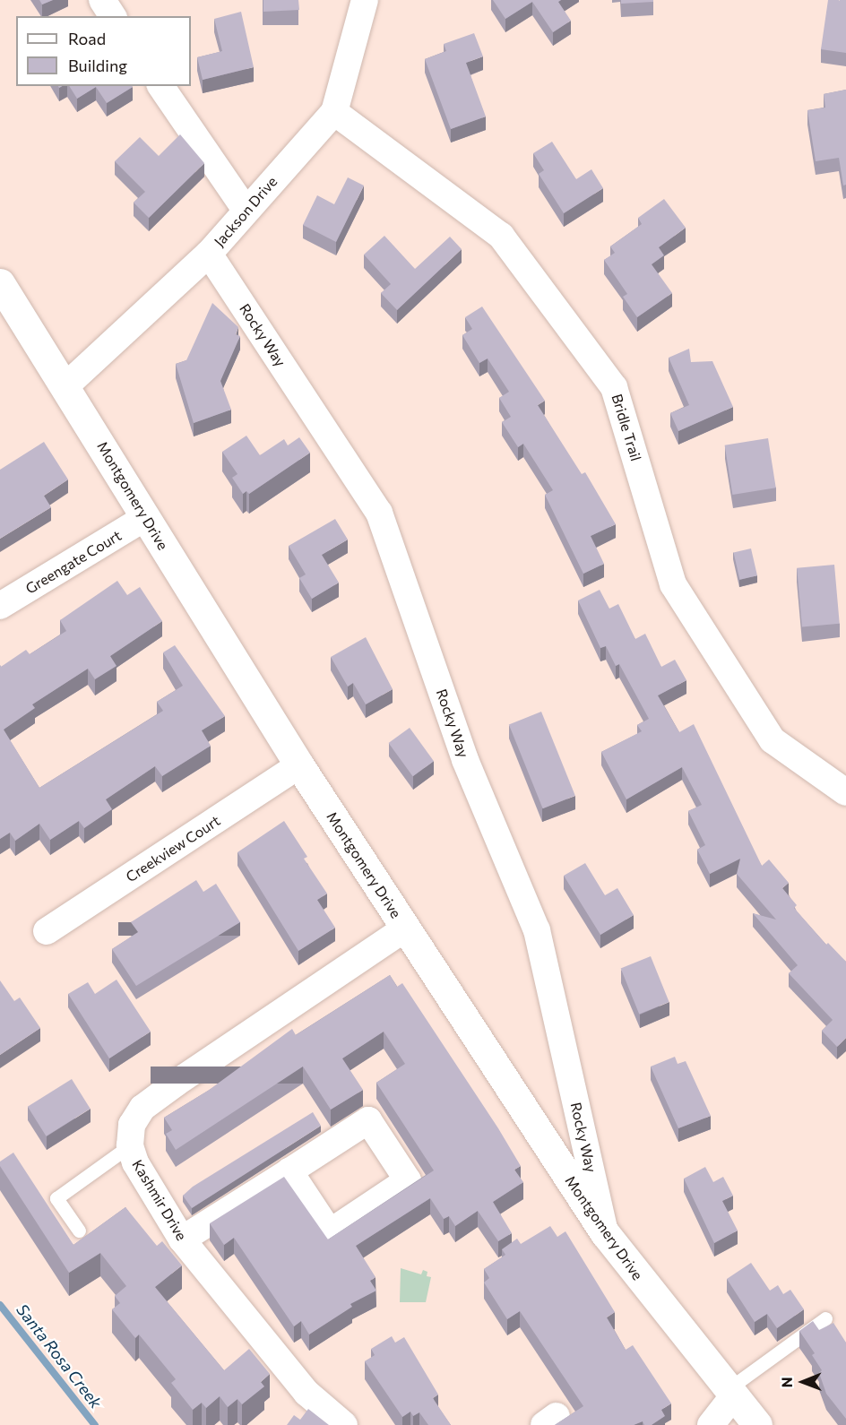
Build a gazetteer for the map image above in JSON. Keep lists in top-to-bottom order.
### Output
{
  "streets": {
    "street": [
      "Jackson Drive",
      "Rocky Way",
      "Bridle Trail",
      "Montgomery Drive",
      "Greengate Court",
      "Creekview Court",
      "Kashmir Drive"
    ]
  },
  "crossings": [
    ["Jackson Drive", "Rocky Way"],
    ["Jackson Drive", "Bridle Trail"],
    ["Jackson Drive", "Montgomery Drive"],
    ["Rocky Way", "Montgomery Drive"],
    ["Montgomery Drive", "Greengate Court"],
    ["Montgomery Drive", "Creekview Court"],
    ["Montgomery Drive", "Kashmir Drive"]
  ],
  "water": ["Santa Rosa Creek"],
  "legend": ["Road", "Building"],
  "north": "left"
}
